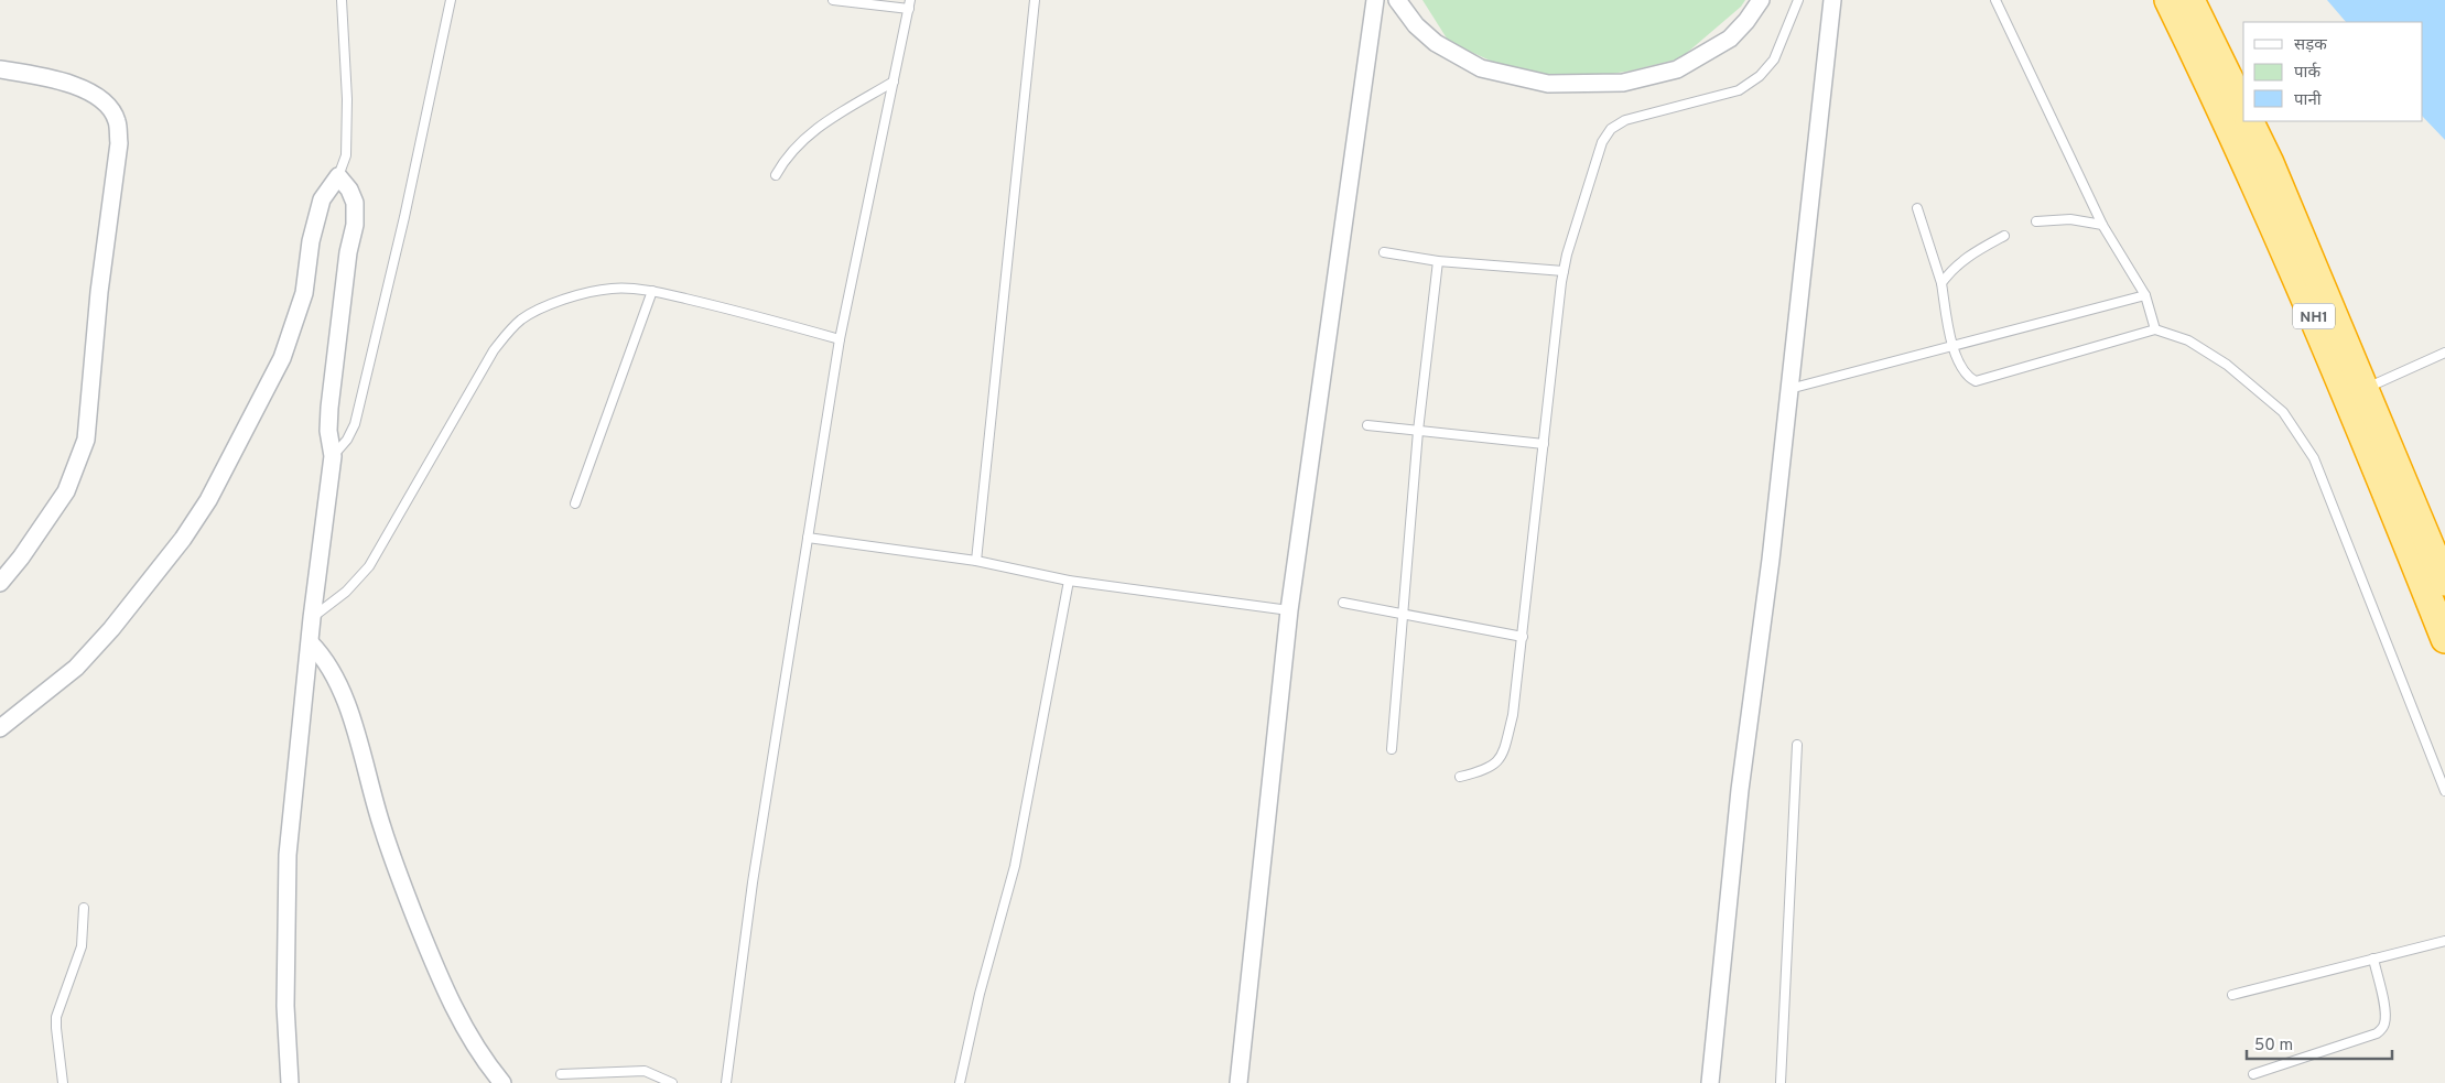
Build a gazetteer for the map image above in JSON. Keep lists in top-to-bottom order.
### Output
{
  "streets": {
    "highway": ["NH1"]
  },
  "legend": ["सड़क", "पार्क", "पानी"],
  "scale_bar": "50 m"
}
